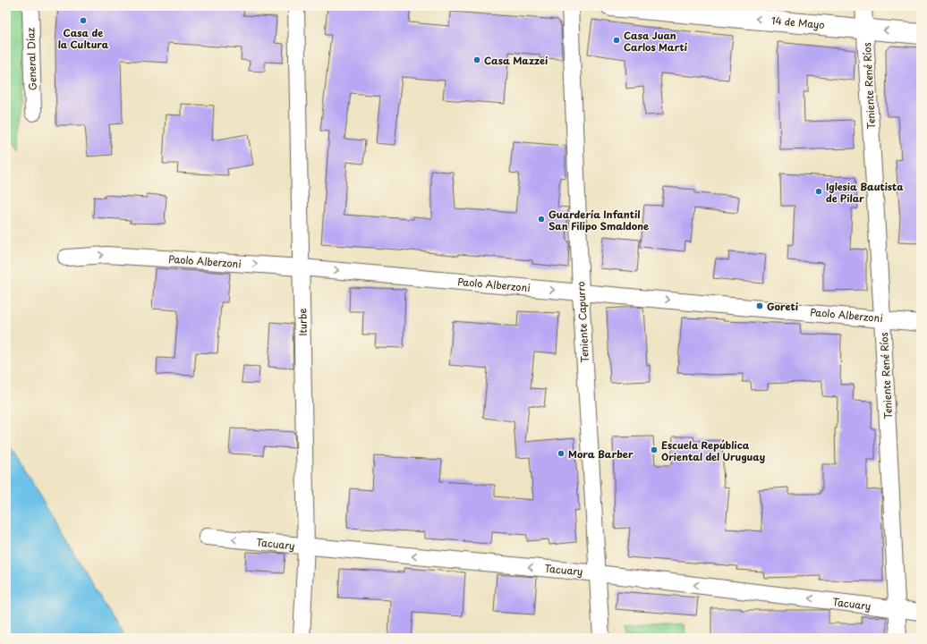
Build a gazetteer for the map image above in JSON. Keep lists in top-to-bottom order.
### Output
{
  "streets": {
    "main road": ["14 de Mayo"],
    "street": [
      "General Díaz",
      "Teniente René Ríos",
      "Paolo Alberzoni",
      "Iturbe",
      "Teniente Capurro",
      "Tacuary"
    ]
  },
  "crossings": [
    ["14 de Mayo", "Teniente René Ríos"],
    ["Teniente René Ríos", "Paolo Alberzoni"],
    ["Teniente René Ríos", "Tacuary"],
    ["Paolo Alberzoni", "Iturbe"],
    ["Paolo Alberzoni", "Teniente Capurro"],
    ["Iturbe", "Tacuary"],
    ["Teniente Capurro", "Tacuary"]
  ],
  "one_way": ["14 de Mayo", "Paolo Alberzoni", "Tacuary"],
  "places": [
    "Casa de la Cultura",
    "Casa Juan Carlos Martí",
    "Casa Mazzei",
    "Iglesia Bautista de Pilar",
    "Guardería Infantil San Filipo Smaldone",
    "Goreti",
    "Escuela República Oriental del Uruguay",
    "Mora Barber"
  ]
}
